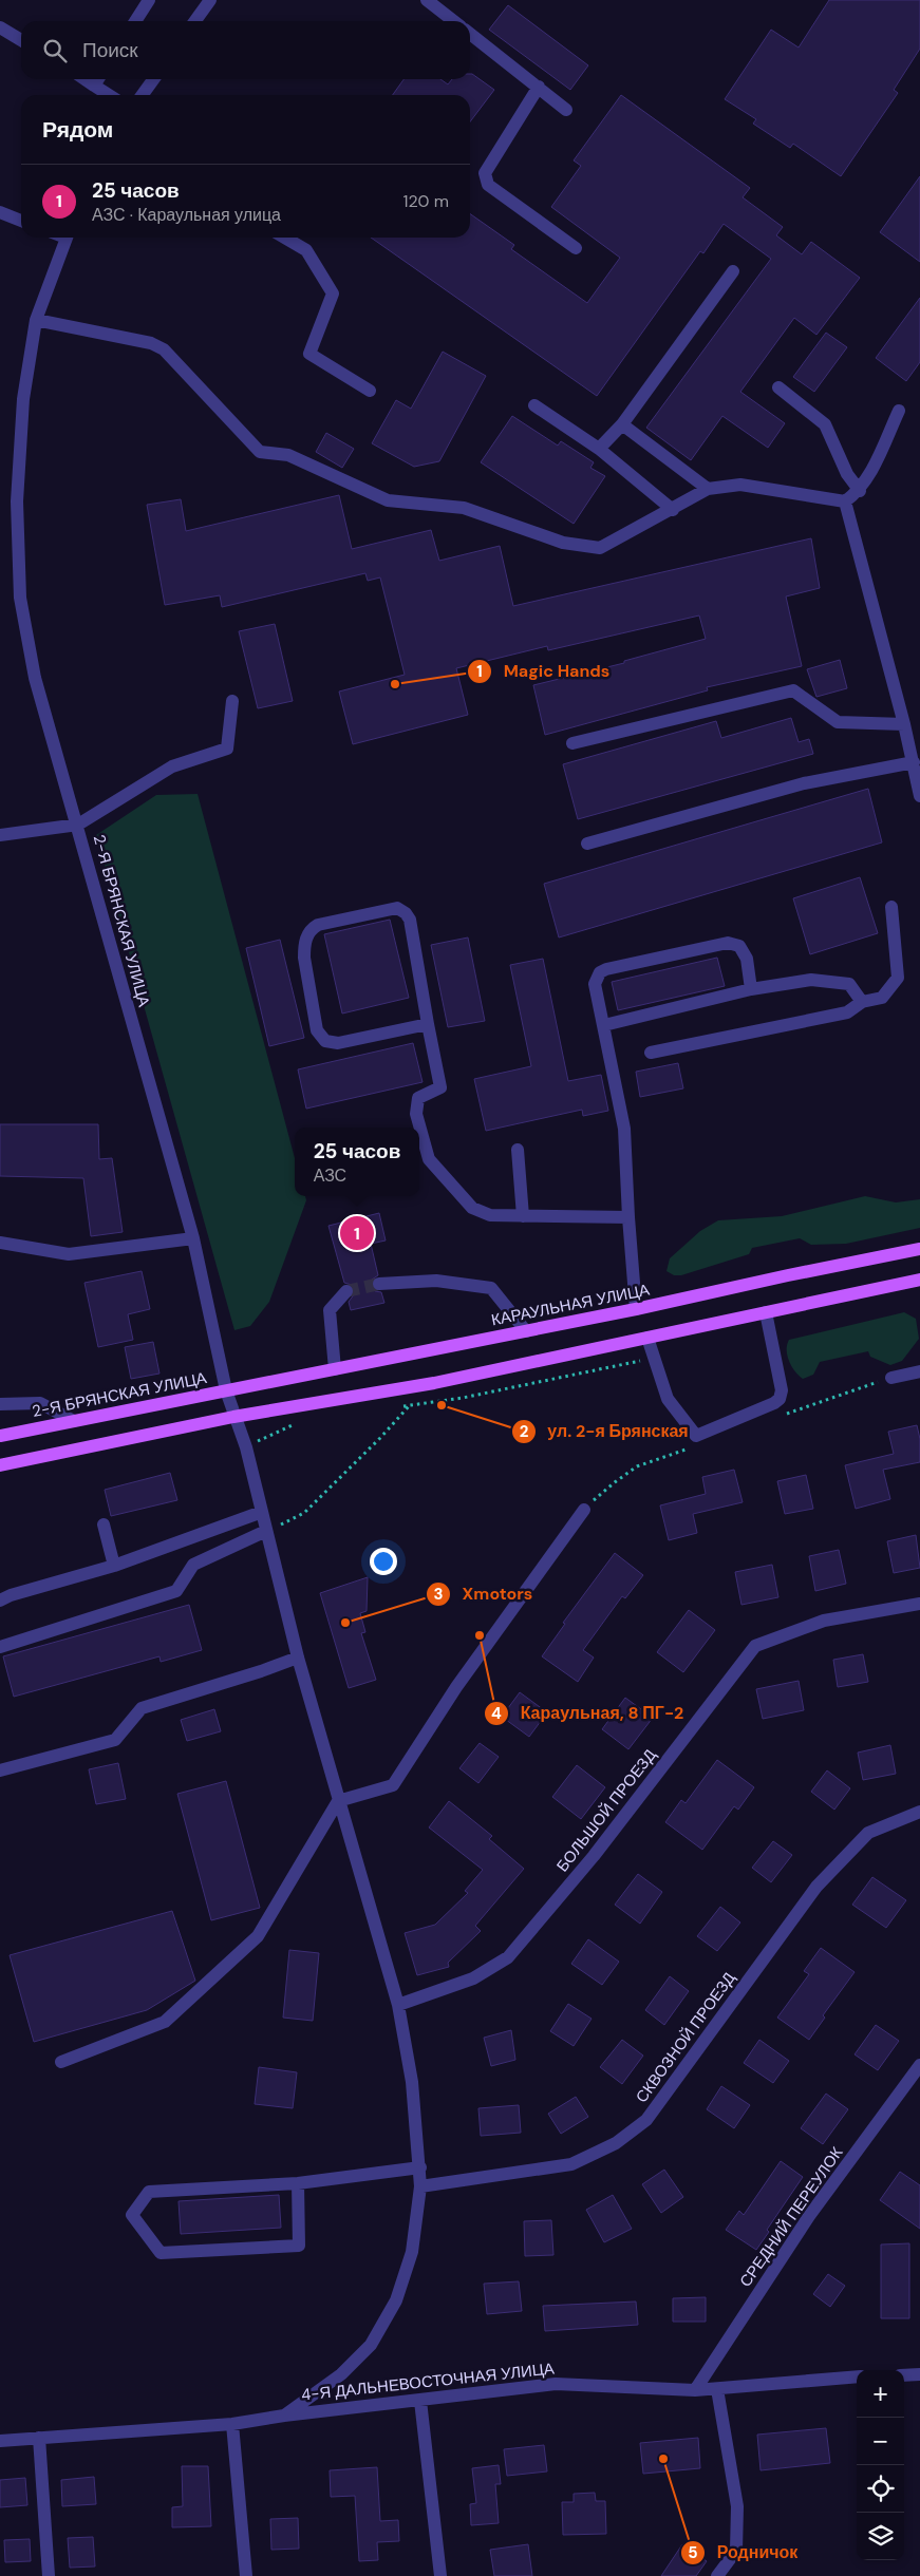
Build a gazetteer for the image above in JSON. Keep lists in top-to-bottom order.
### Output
{
  "streets": {
    "main road": ["2-Я БРЯНСКАЯ УЛИЦА", "КАРАУЛЬНАЯ УЛИЦА"],
    "street": [
      "БОЛЬШОЙ ПРОЕЗД",
      "СКВОЗНОЙ ПРОЕЗД",
      "СРЕДНИЙ ПЕРЕУЛОК",
      "4-Я ДАЛЬНЕВОСТОЧНАЯ УЛИЦА"
    ]
  },
  "crossings": [
    ["2-Я БРЯНСКАЯ УЛИЦА", "КАРАУЛЬНАЯ УЛИЦА"],
    ["СРЕДНИЙ ПЕРЕУЛОК", "4-Я ДАЛЬНЕВОСТОЧНАЯ УЛИЦА"]
  ],
  "places": [
    "Magic Hands",
    "ул. 2-я Брянская",
    "Xmotors",
    "Караульная, 8 ПГ-2",
    "Родничок"
  ],
  "page": {
    "search": "Поиск",
    "heading": "Рядом",
    "list": [
      {
        "mark": "1",
        "name": "25 часов",
        "note": "АЗС · Караульная улица",
        "value": "120 m"
      }
    ],
    "popup": ["25 часов", "АЗС"],
    "pins": "1",
    "map_buttons": ["+", "−"]
  }
}
